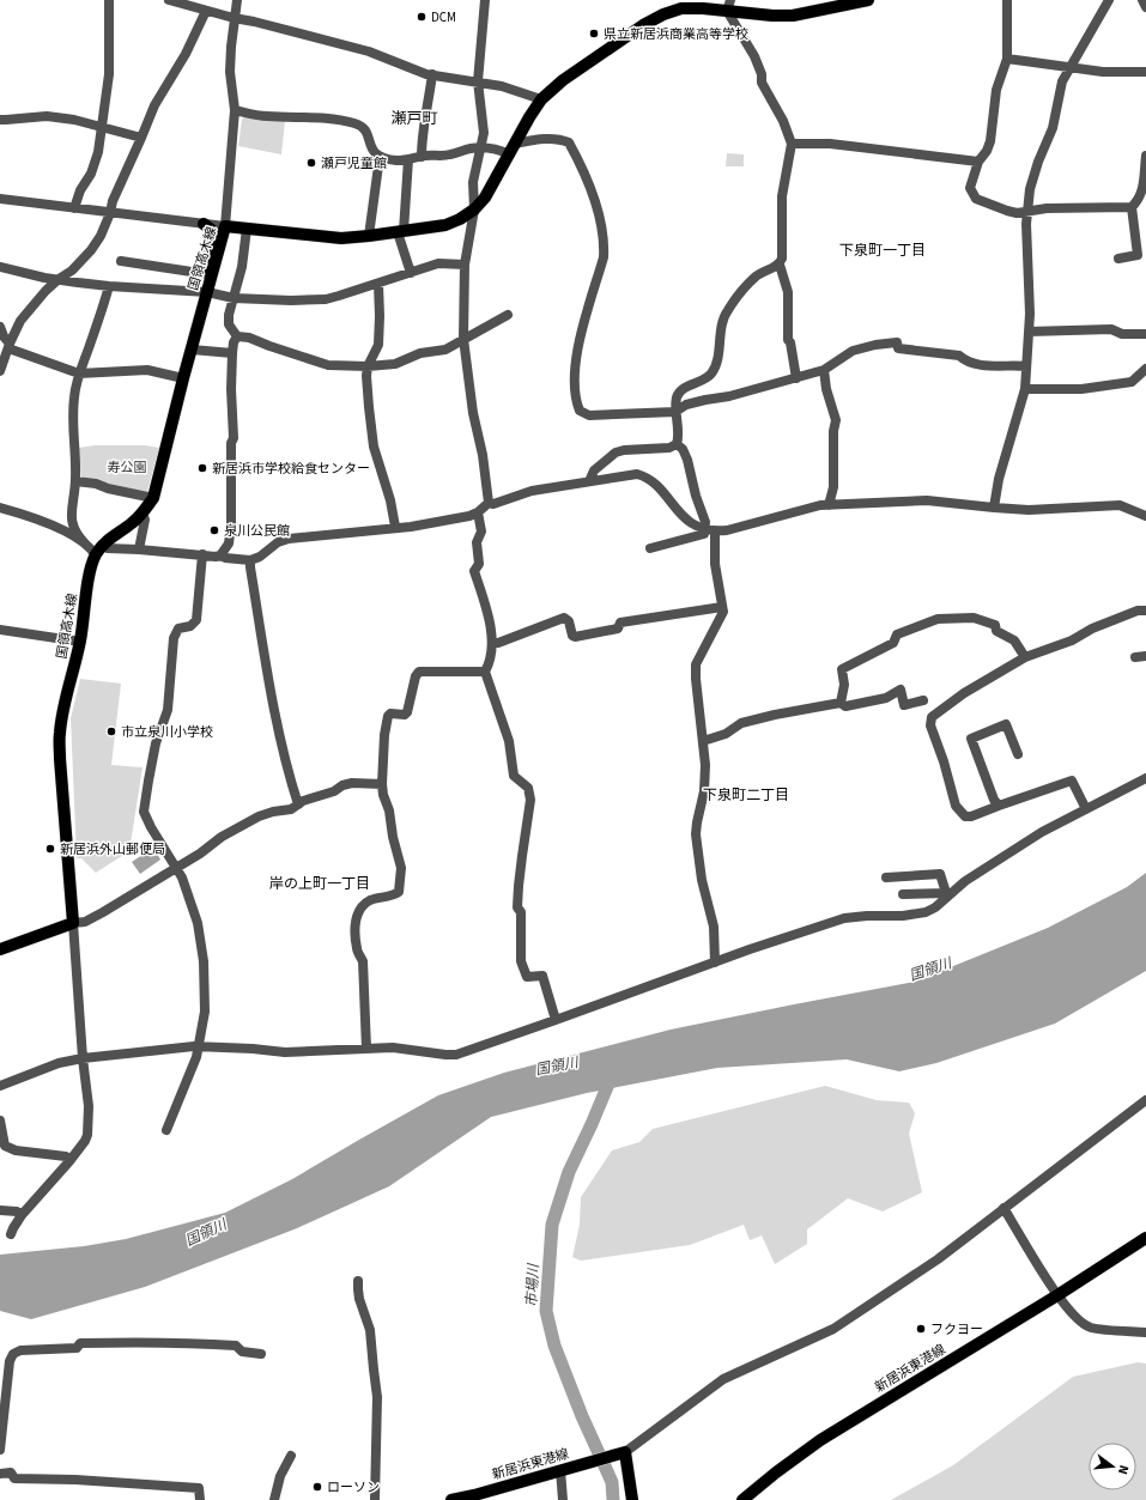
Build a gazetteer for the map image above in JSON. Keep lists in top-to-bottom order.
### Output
{
  "streets": {
    "main road": ["国領高木線", "新居浜東港線"]
  },
  "districts": [
    "瀬戸町",
    "下泉町一丁目",
    "下泉町二丁目",
    "岸の上町一丁目"
  ],
  "water": ["国領川", "市場川"],
  "parks": ["寿公園"],
  "places": [
    "DCM",
    "県立新居浜商業高等学校",
    "瀬戸児童館",
    "新居浜市学校給食センター",
    "泉川公民館",
    "市立泉川小学校",
    "新居浜外山郵便局",
    "フクヨー",
    "ローソン"
  ],
  "north": "right"
}
